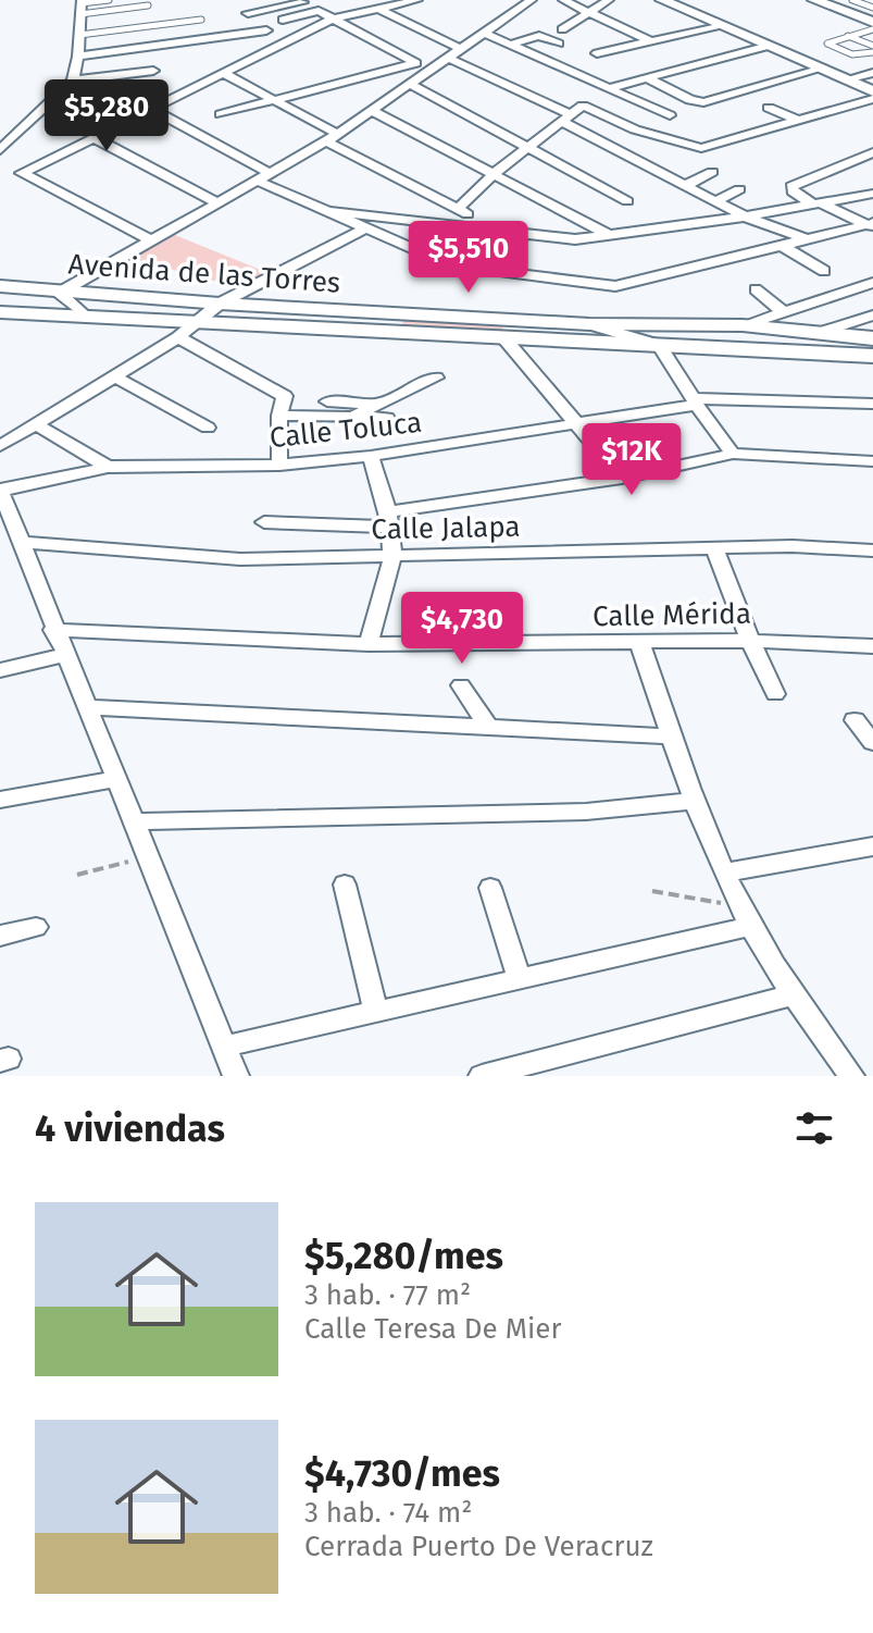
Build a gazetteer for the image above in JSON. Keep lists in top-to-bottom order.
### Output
{
  "streets": {
    "street": [
      "Avenida de las Torres",
      "Calle Toluca",
      "Calle Jalapa",
      "Calle Mérida"
    ]
  },
  "page": {
    "price": [
      "$5,280",
      "$5,510",
      "$12K",
      "$4,730"
    ],
    "heading": "4 viviendas",
    "list": [
      {
        "name": "$5,280/mes",
        "note": "3 hab. · 77 m² · Calle Teresa De Mier"
      },
      {
        "name": "$4,730/mes",
        "note": "3 hab. · 74 m² · Cerrada Puerto De Veracruz"
      }
    ]
  }
}
